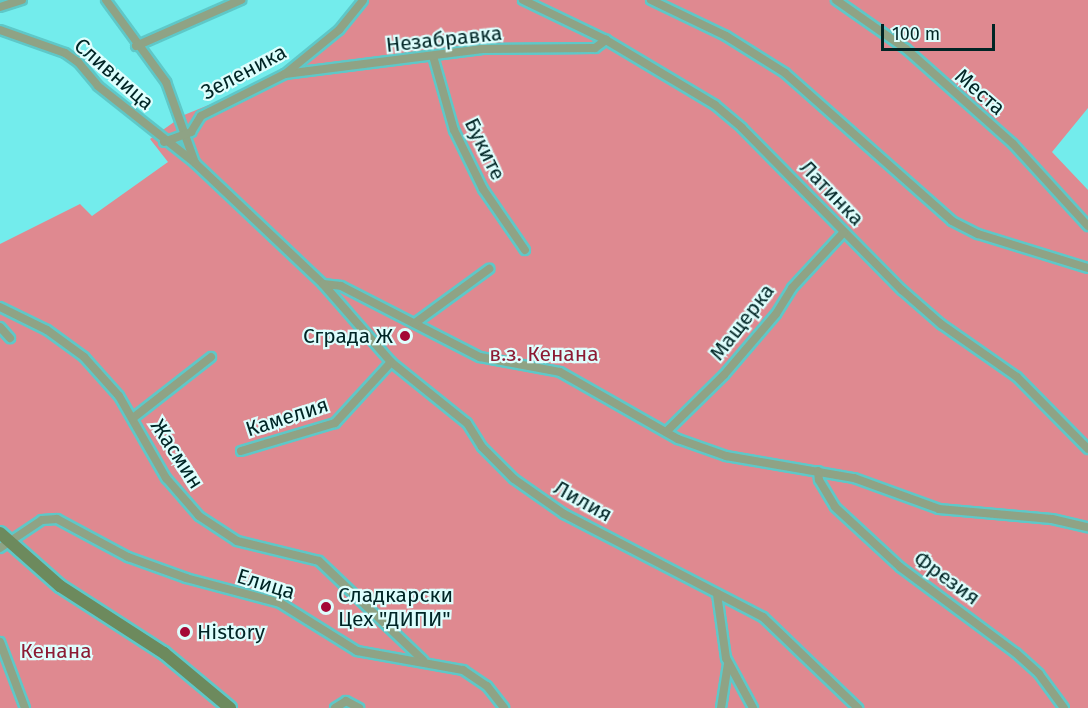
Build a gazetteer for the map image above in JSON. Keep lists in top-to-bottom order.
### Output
{
  "streets": {
    "street": [
      "Незабравка",
      "Зеленика",
      "Сливница",
      "Места",
      "Буките",
      "Латинка",
      "Мащерка",
      "Камелия",
      "Жасмин",
      "Лилия",
      "Фрезия",
      "Елица"
    ]
  },
  "crossings": [
    ["Незабравка", "Зеленика"],
    ["Незабравка", "Буките"],
    ["Незабравка", "Латинка"],
    ["Зеленика", "Сливница"],
    ["Сливница", "Лилия"],
    ["Латинка", "Мащерка"],
    ["Камелия", "Лилия"],
    ["Жасмин", "Елица"]
  ],
  "parks": ["в.з. Кенана", "Кенана"],
  "places": ["Сграда Ж", "Сладкарски Цех \"ДИПИ\"", "History"],
  "scale_bar": "100 m"
}
